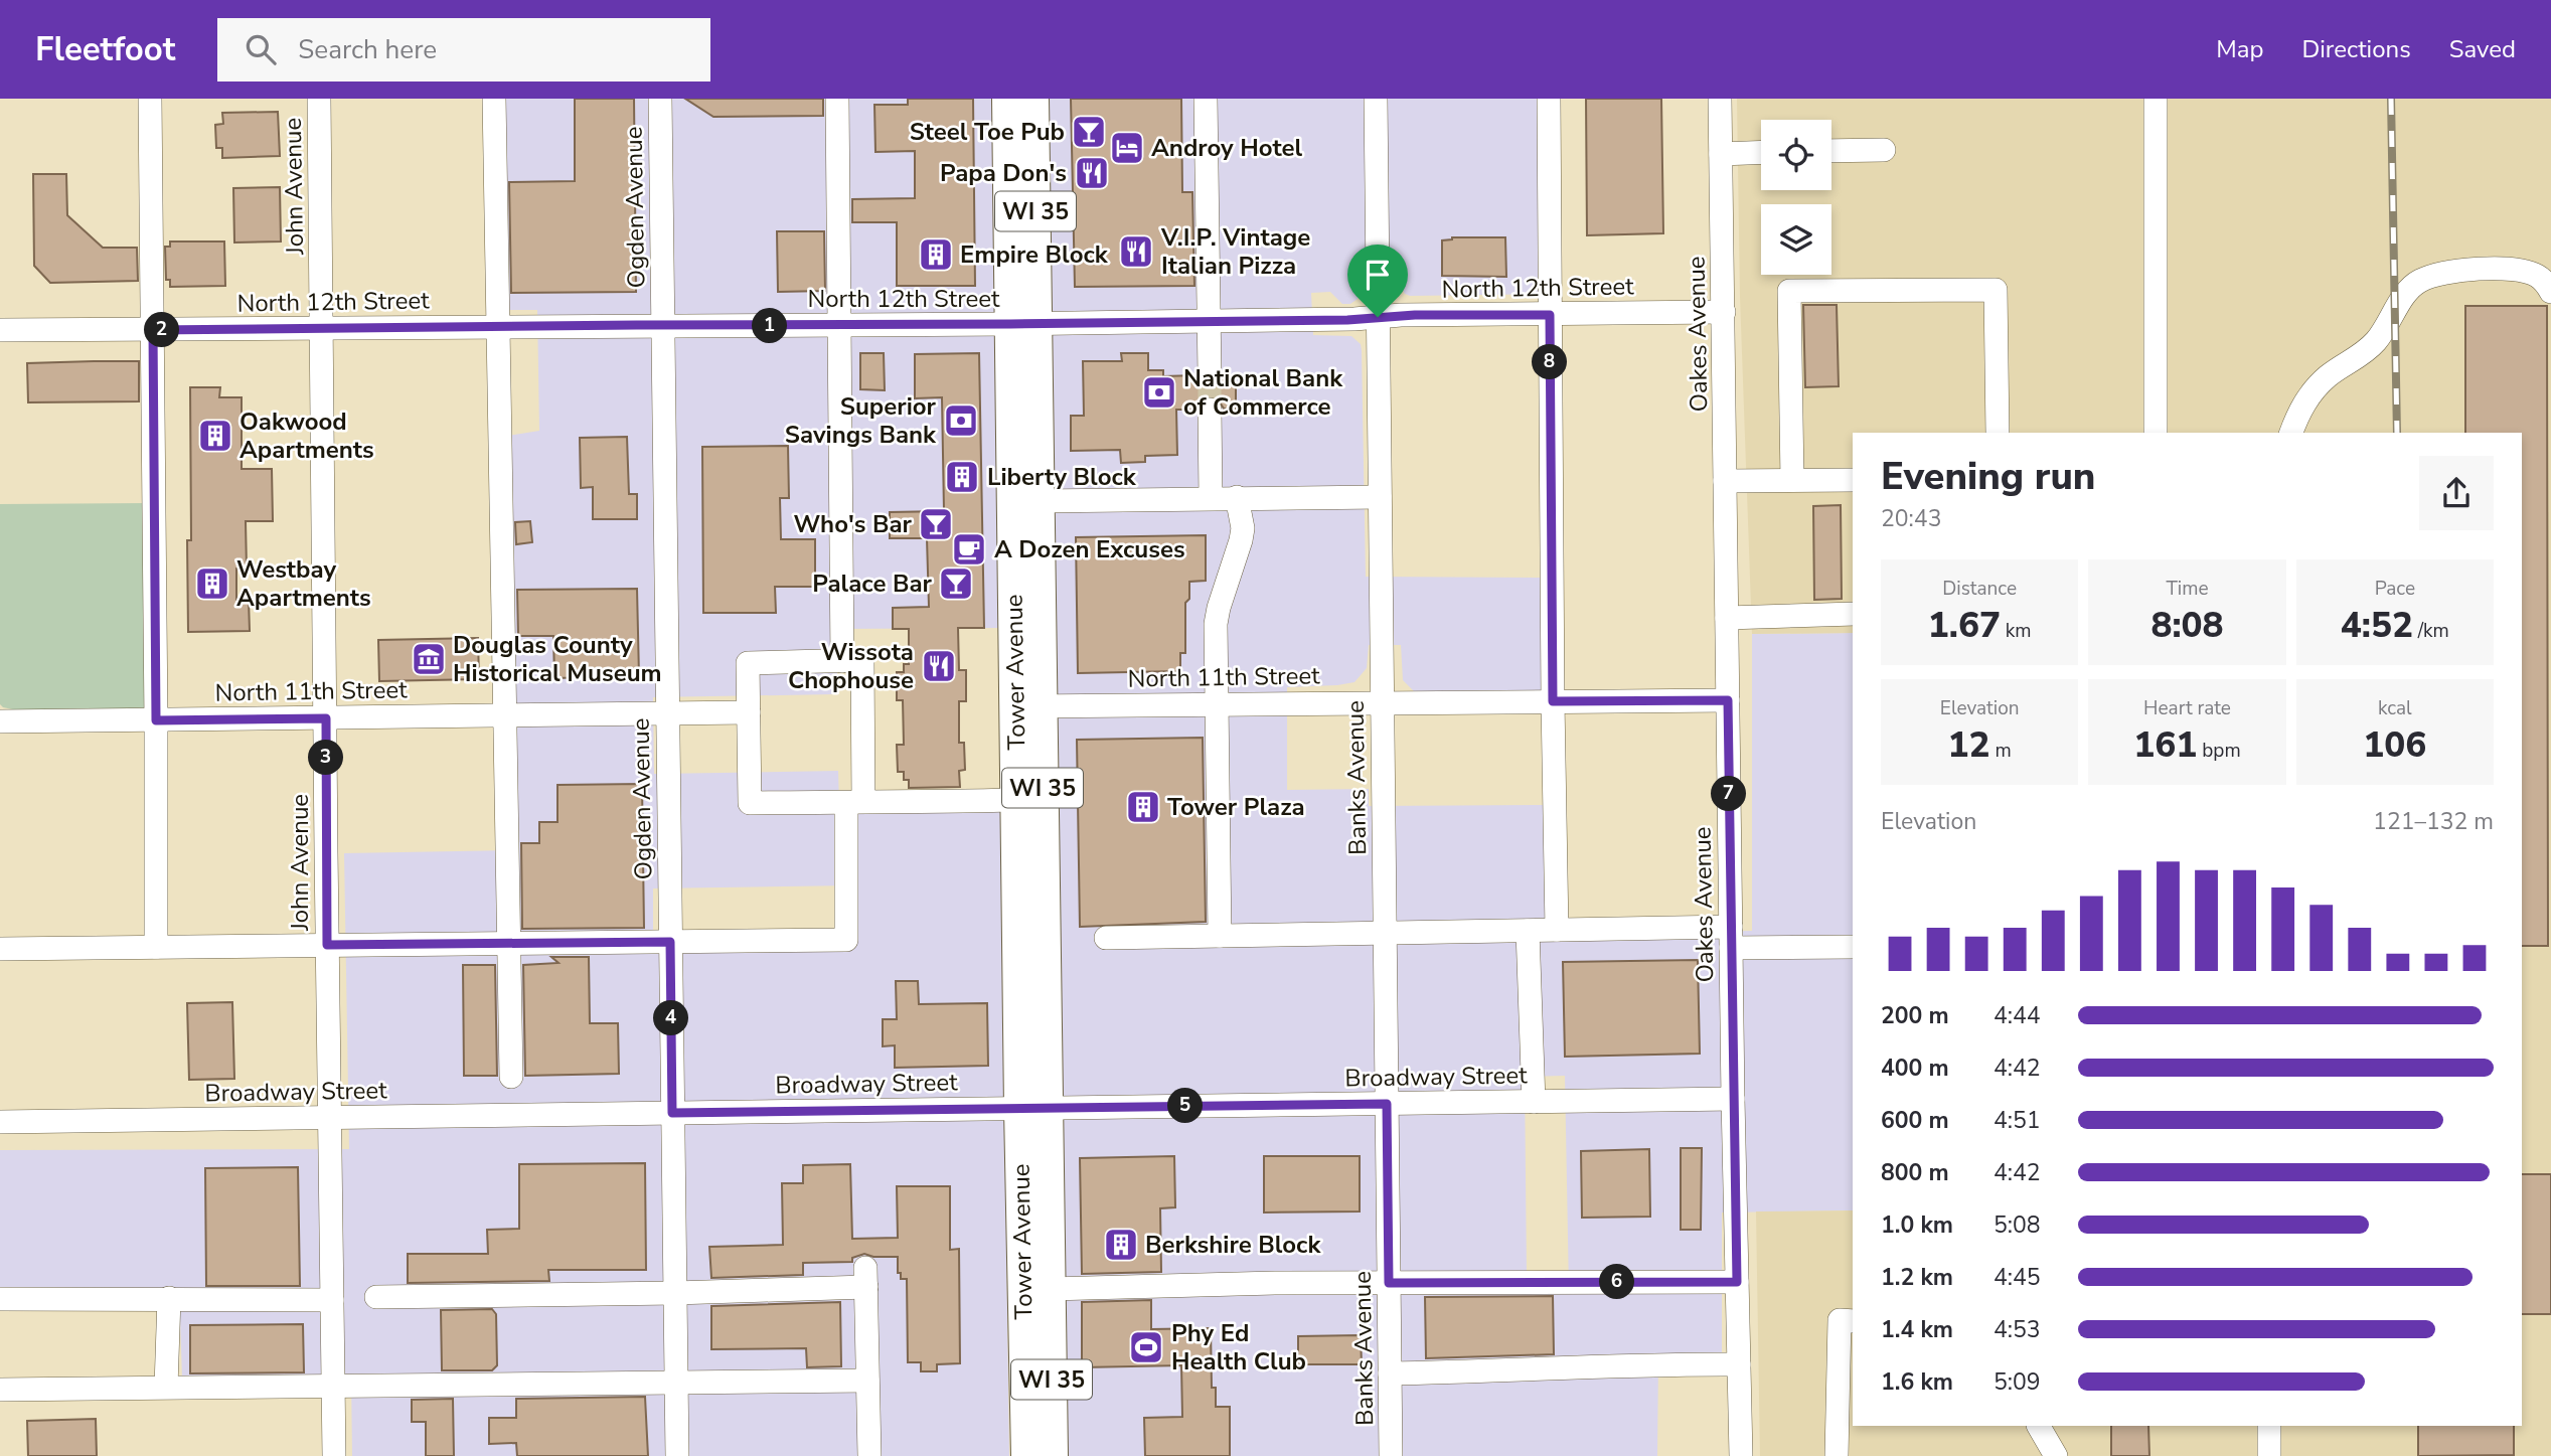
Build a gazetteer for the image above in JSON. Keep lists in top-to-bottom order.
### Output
{
  "streets": {
    "main road": ["WI 35", "Tower Avenue"],
    "street": [
      "John Avenue",
      "Ogden Avenue",
      "North 12th Street",
      "Oakes Avenue",
      "North 11th Street",
      "Banks Avenue",
      "Broadway Street"
    ]
  },
  "crossings": [
    ["John Avenue", "North 12th Street"],
    ["John Avenue", "North 11th Street"],
    ["John Avenue", "Broadway Street"],
    ["Ogden Avenue", "North 12th Street"],
    ["Ogden Avenue", "North 11th Street"],
    ["Ogden Avenue", "Broadway Street"],
    ["North 12th Street", "Oakes Avenue"],
    ["North 12th Street", "Tower Avenue"],
    ["North 12th Street", "Banks Avenue"],
    ["Oakes Avenue", "North 11th Street"],
    ["Oakes Avenue", "Broadway Street"],
    ["Tower Avenue", "North 11th Street"],
    ["Tower Avenue", "Broadway Street"],
    ["North 11th Street", "Banks Avenue"],
    ["Banks Avenue", "Broadway Street"]
  ],
  "places": {
    "bar": ["Steel Toe Pub", "Who's Bar", "Palace Bar"],
    "hotel": ["Androy Hotel"],
    "restaurant": ["Papa Don's", "V.I.P. Vintage Italian Pizza", "Wissota Chophouse"],
    "building": [
      "Empire Block",
      "Oakwood Apartments",
      "Liberty Block",
      "Westbay Apartments",
      "Tower Plaza",
      "Berkshire Block"
    ],
    "bank": ["National Bank of Commerce", "Superior Savings Bank"],
    "cafe": ["A Dozen Excuses"],
    "museum": ["Douglas County Historical Museum"],
    "sports": ["Phy Ed Health Club"]
  },
  "page": {
    "header": "Fleetfoot",
    "search": "Search here",
    "nav": ["Map", "Directions", "Saved"],
    "pins": [
      "1",
      "2",
      "8",
      "3",
      "7",
      "4",
      "5",
      "6"
    ],
    "heading": ["Evening run", "20:43"],
    "stats": [
      ["Distance", "1.67 km"],
      ["Time", "8:08"],
      ["Pace", "4:52 /km"],
      ["Elevation", "12 m"],
      ["Heart rate", "161 bpm"],
      ["kcal", "106"]
    ],
    "chart": ["Elevation", "121–132 m"],
    "list": [
      {
        "name": "200 m",
        "note": "4:44"
      },
      {
        "name": "400 m",
        "note": "4:42"
      },
      {
        "name": "600 m",
        "note": "4:51"
      },
      {
        "name": "800 m",
        "note": "4:42"
      },
      {
        "name": "1.0 km",
        "note": "5:08"
      },
      {
        "name": "1.2 km",
        "note": "4:45"
      },
      {
        "name": "1.4 km",
        "note": "4:53"
      },
      {
        "name": "1.6 km",
        "note": "5:09"
      }
    ]
  }
}
